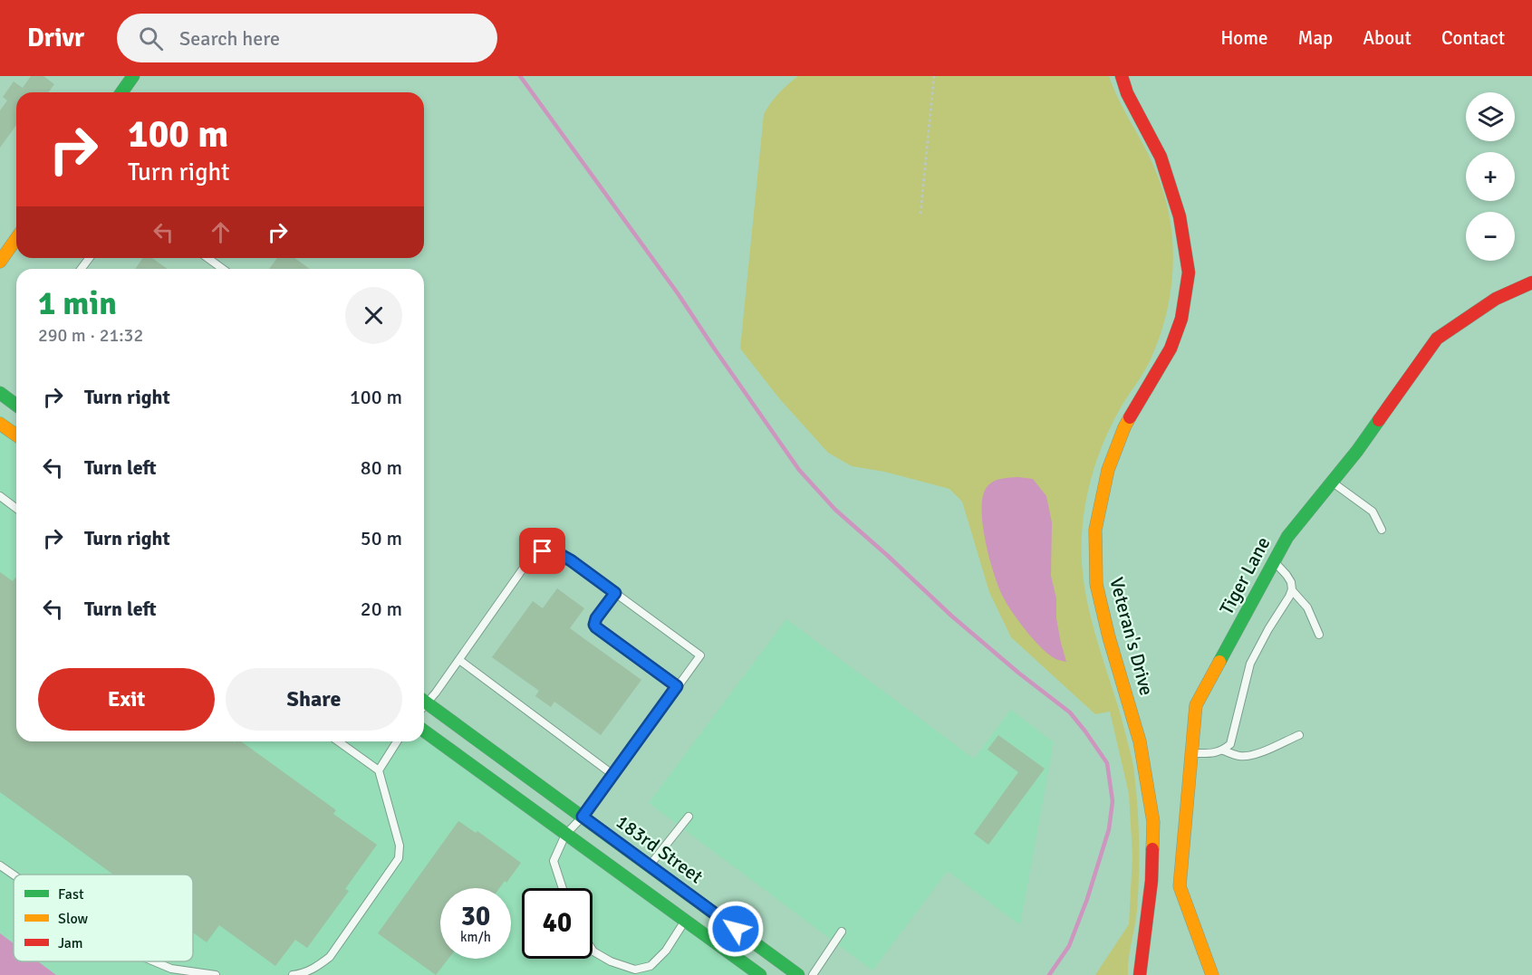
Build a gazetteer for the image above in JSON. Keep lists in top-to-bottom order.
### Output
{
  "streets": {
    "street": ["Tiger Lane", "Veteran's Drive", "183rd Street"]
  },
  "legend": ["Fast", "Slow", "Jam"],
  "page": {
    "header": "Drivr",
    "search": "Search here",
    "nav": [
      "Home",
      "Map",
      "About",
      "Contact"
    ],
    "map_buttons": ["+", "−"],
    "turn": ["100 m", "Turn right"],
    "heading": ["1 min", "290 m · 21:32"],
    "list": [
      {
        "name": "Turn right",
        "value": "100 m"
      },
      {
        "name": "Turn left",
        "value": "80 m"
      },
      {
        "name": "Turn right",
        "value": "50 m"
      },
      {
        "name": "Turn left",
        "value": "20 m"
      }
    ],
    "buttons": ["Exit", "Share"],
    "speed": "30 km/h",
    "limit": "40"
  }
}
